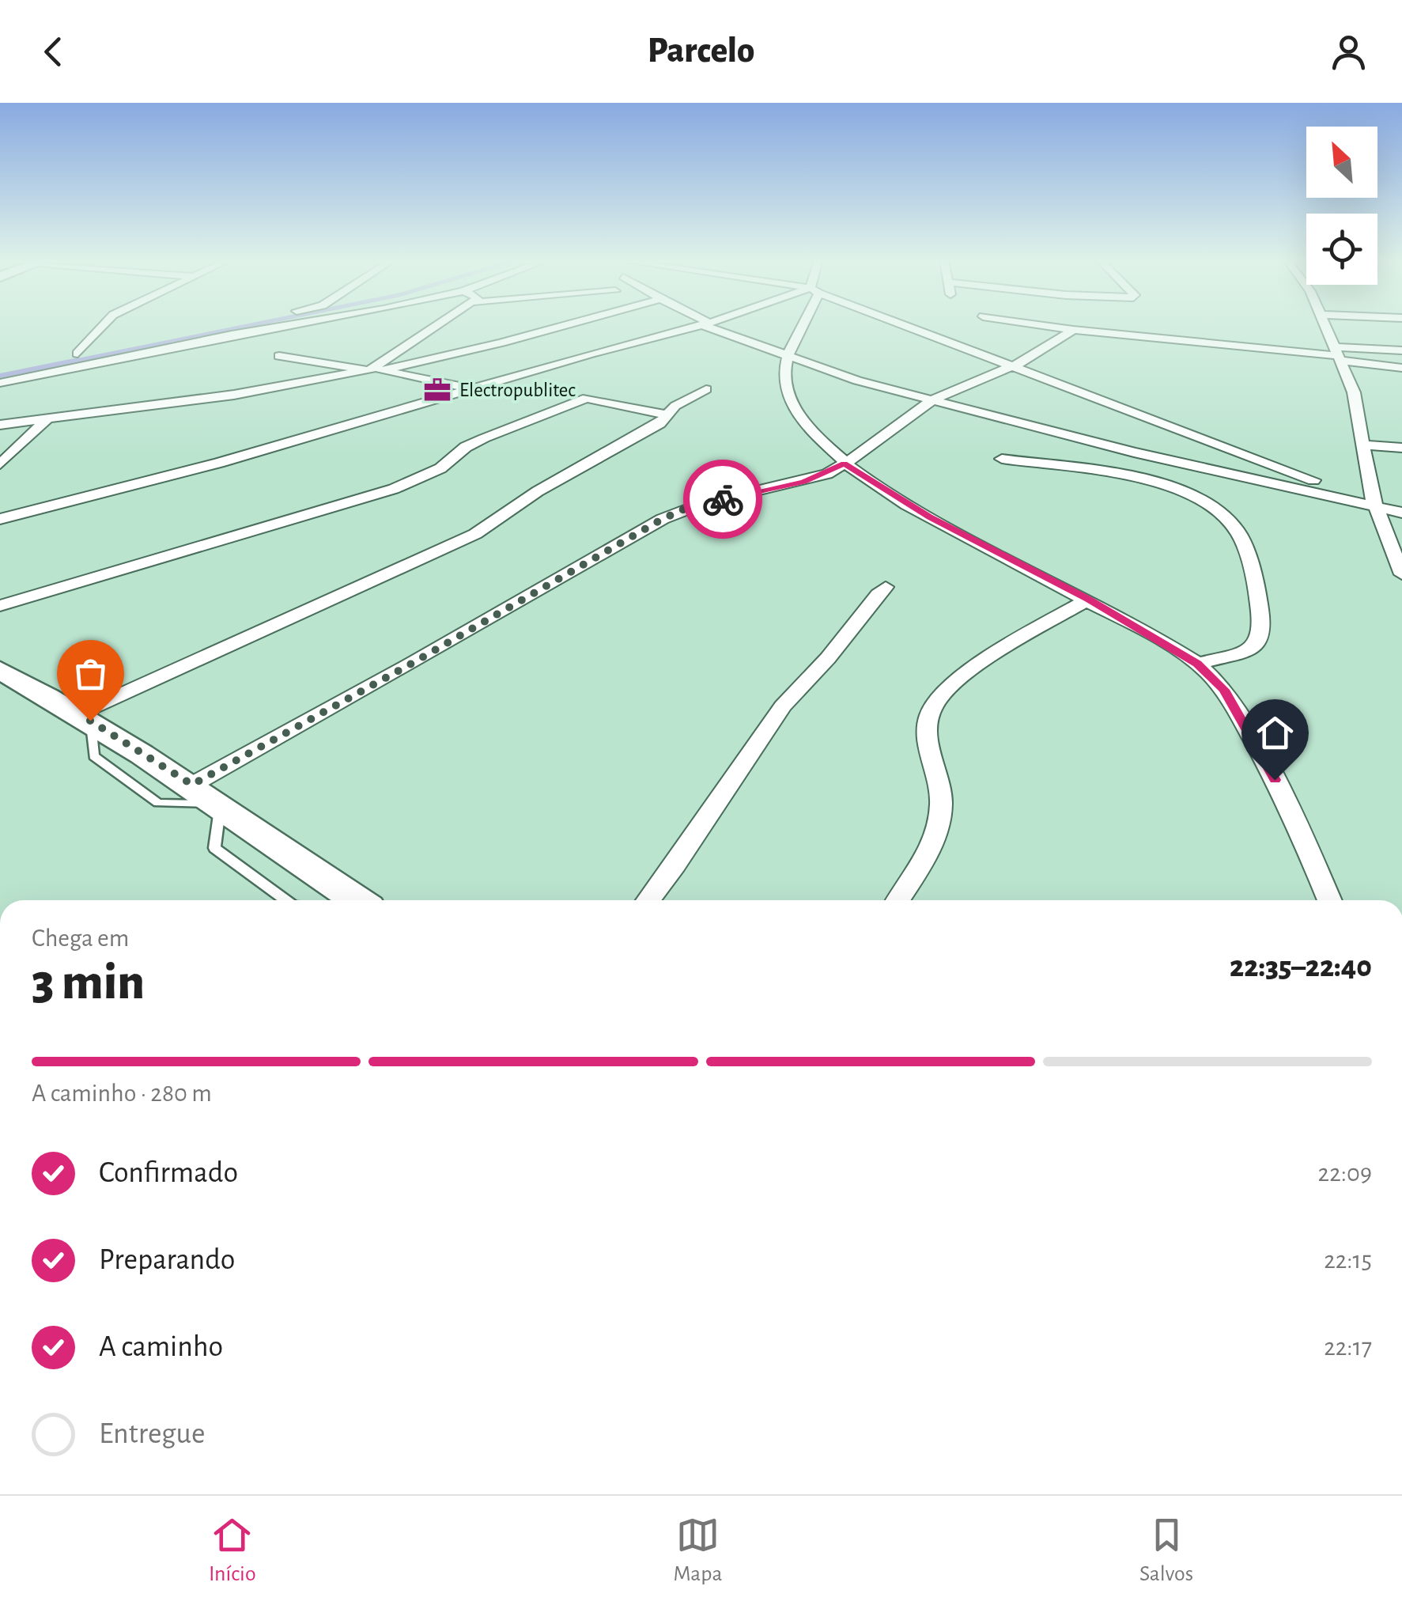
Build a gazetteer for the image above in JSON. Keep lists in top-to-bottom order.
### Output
{
  "places": {
    "office": ["Electropublitec"]
  },
  "north": "top left",
  "page": {
    "header": "Parcelo",
    "heading": ["3 min", "Chega em", "22:35–22:40"],
    "bar": "A caminho · 280 m",
    "list": [
      ["Confirmado", "22:09"],
      ["Preparando", "22:15"],
      ["A caminho", "22:17"],
      "Entregue"
    ],
    "tabs": ["Início", "Mapa", "Salvos"]
  }
}
